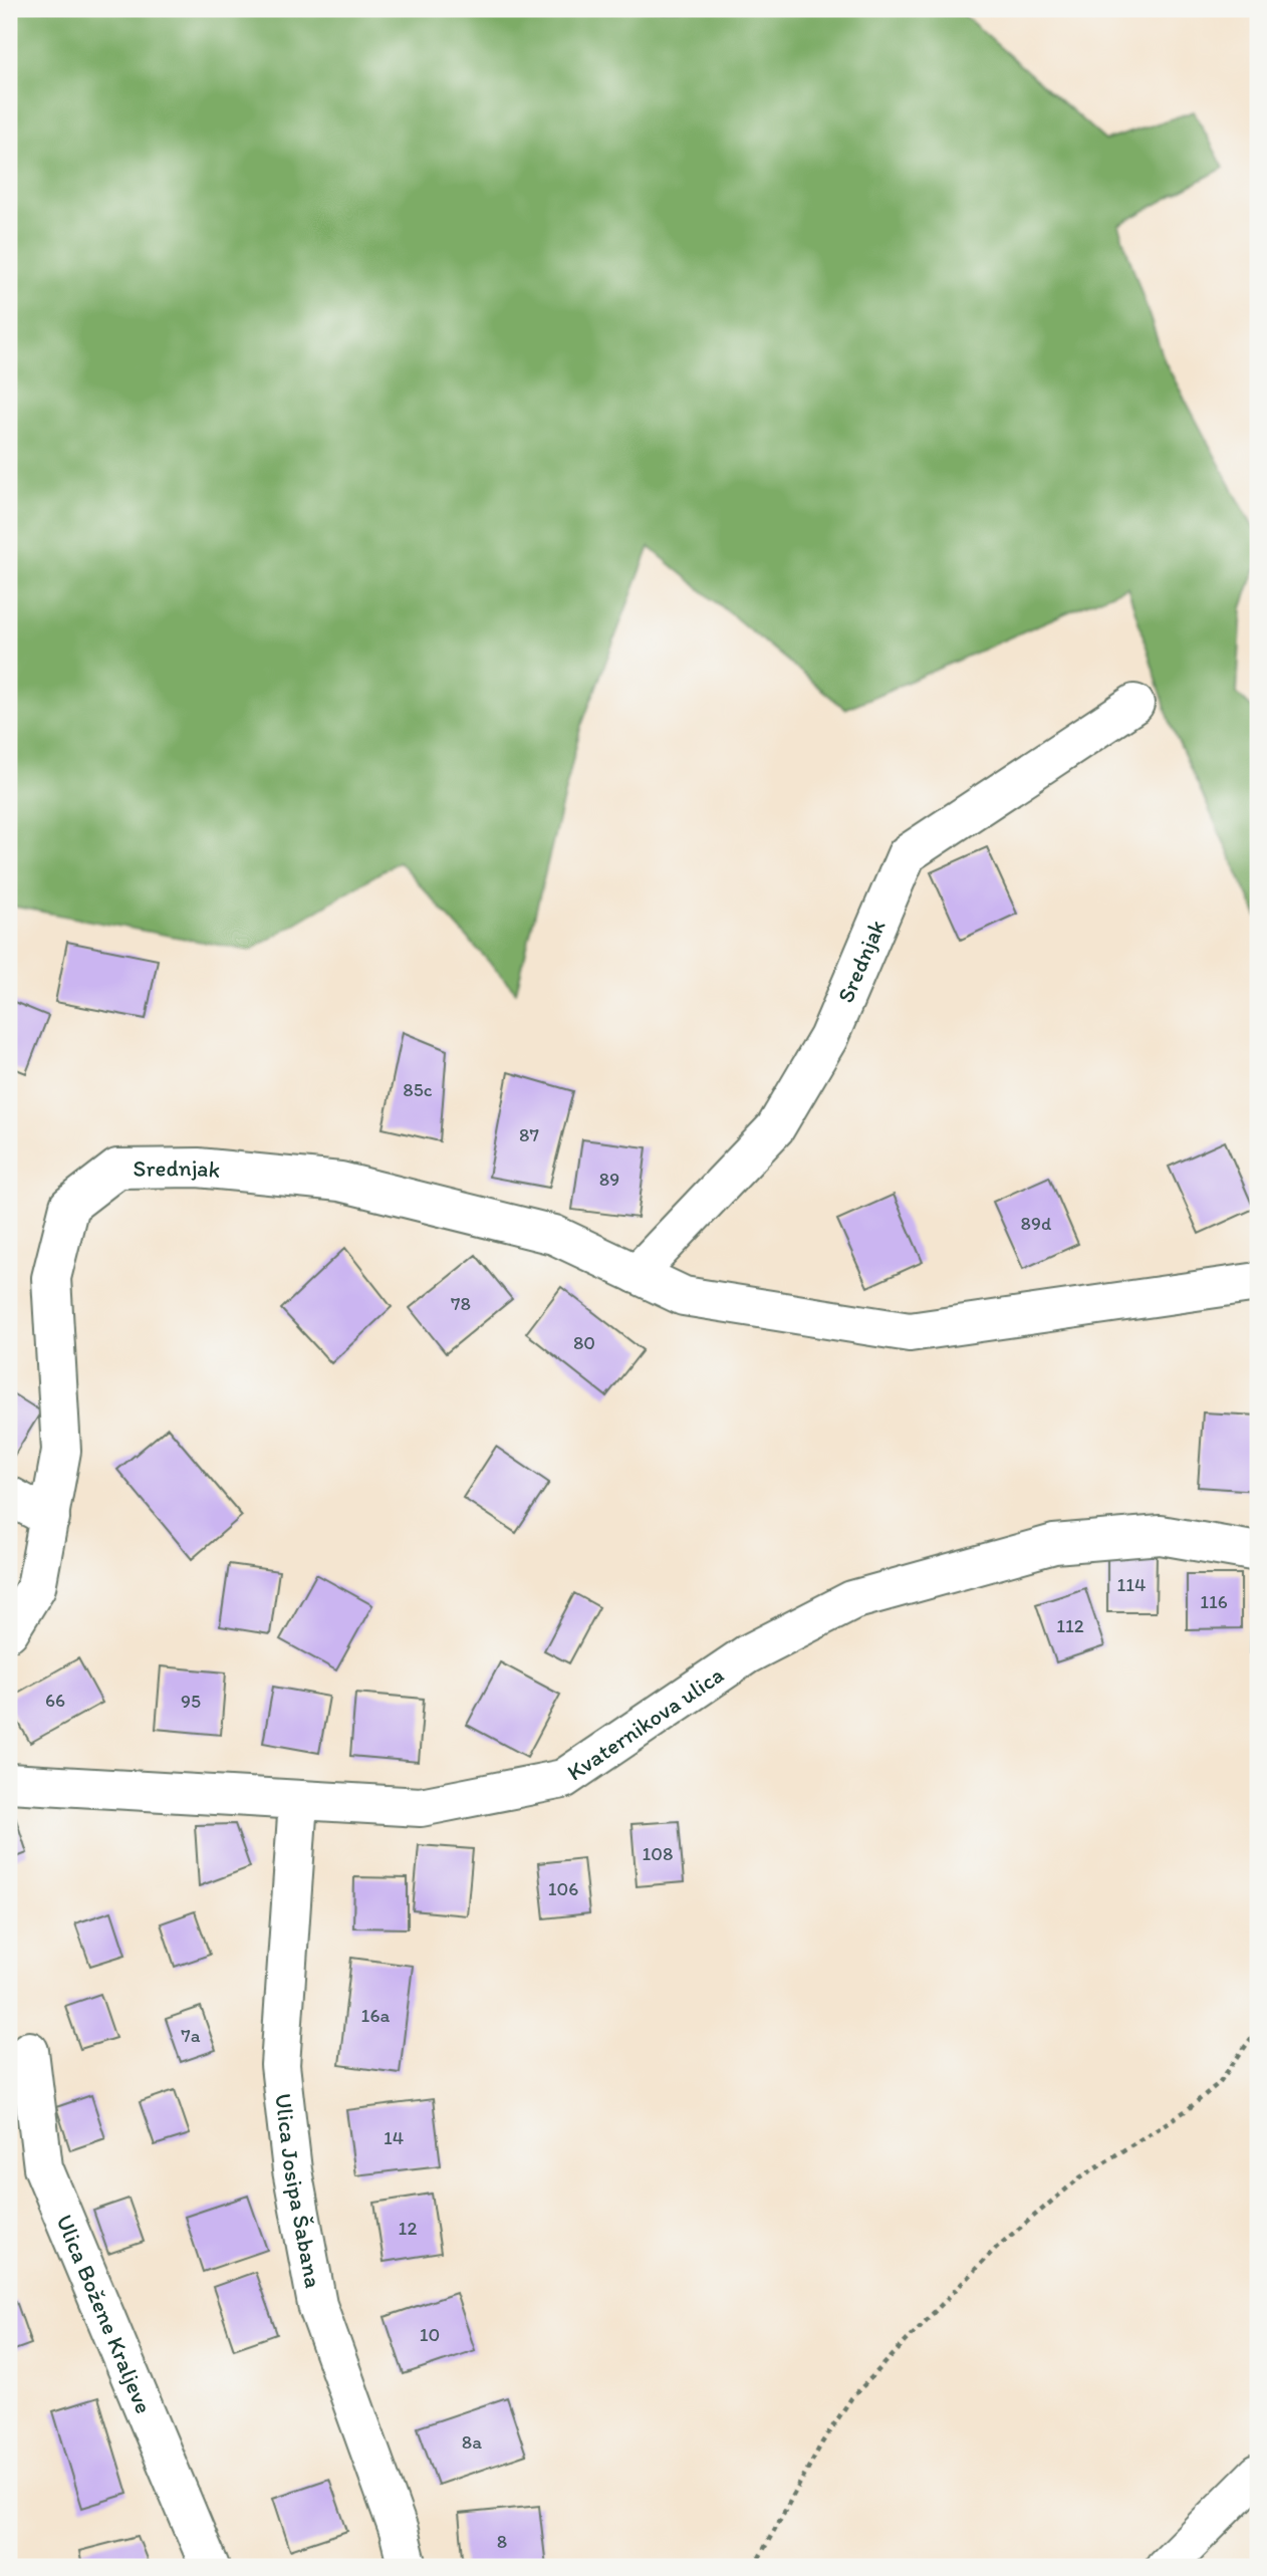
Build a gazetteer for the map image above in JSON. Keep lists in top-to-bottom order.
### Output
{
  "streets": {
    "street": [
      "Srednjak",
      "Kvaternikova ulica",
      "Ulica Josipa Šabana",
      "Ulica Božene Kraljeve"
    ]
  },
  "crossings": [
    ["Kvaternikova ulica", "Ulica Josipa Šabana"]
  ],
  "house_numbers": [
    "85c",
    "87",
    "89",
    "89d",
    "78",
    "80",
    "114",
    "116",
    "112",
    "66",
    "95",
    "108",
    "106",
    "16a",
    "7a",
    "14",
    "12",
    "10",
    "8a",
    "8"
  ]
}
